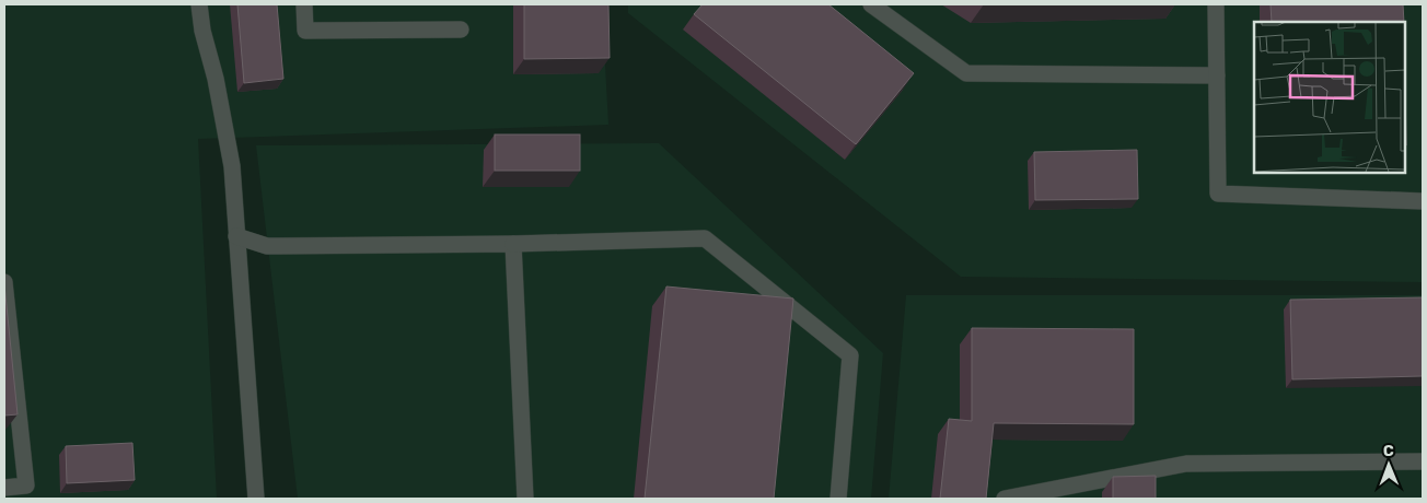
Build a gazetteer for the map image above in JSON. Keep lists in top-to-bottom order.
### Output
{
  "north": "top"
}
